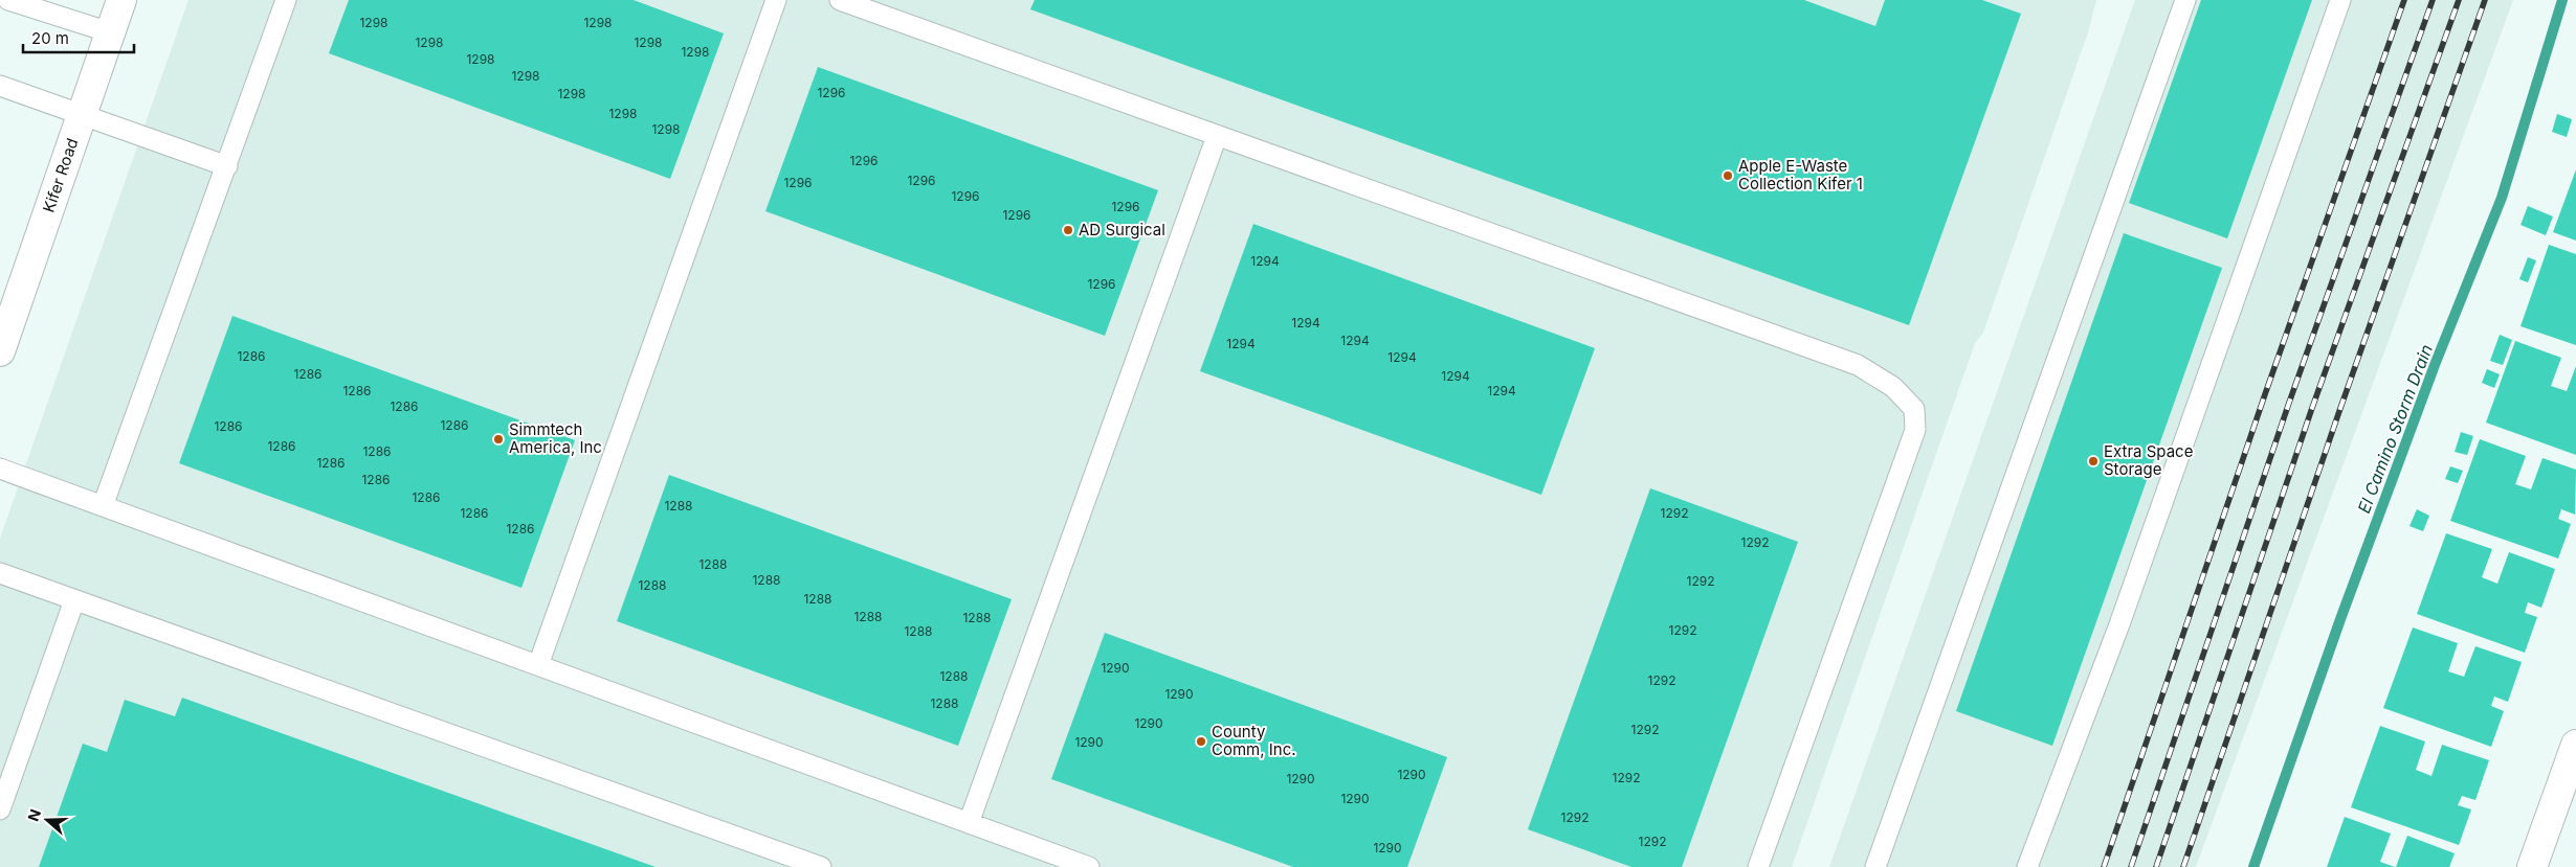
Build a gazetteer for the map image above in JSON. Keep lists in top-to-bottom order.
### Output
{
  "streets": {
    "main road": ["Kifer Road"]
  },
  "water": ["El Camino Storm Drain"],
  "places": [
    "Apple E-Waste Collection Kifer 1",
    "AD Surgical",
    "Simmtech America, Inc",
    "Extra Space Storage",
    "County Comm, Inc."
  ],
  "house_numbers": [
    "1298",
    "1298",
    "1298",
    "1298",
    "1298",
    "1298",
    "1298",
    "1296",
    "1298",
    "1298",
    "1298",
    "1296",
    "1296",
    "1296",
    "1296",
    "1296",
    "1296",
    "1294",
    "1296",
    "1294",
    "1294",
    "1294",
    "1286",
    "1294",
    "1286",
    "1294",
    "1286",
    "1294",
    "1286",
    "1286",
    "1286",
    "1286",
    "1286",
    "1286",
    "1286",
    "1286",
    "1288",
    "1286",
    "1292",
    "1286",
    "1292",
    "1288",
    "1288",
    "1292",
    "1288",
    "1288",
    "1288",
    "1288",
    "1292",
    "1288",
    "1290",
    "1288",
    "1292",
    "1290",
    "1288",
    "1290",
    "1292",
    "1290",
    "1290",
    "1292",
    "1290",
    "1290",
    "1292",
    "1292",
    "1290"
  ],
  "scale_bar": "20 m",
  "north": "left"
}
